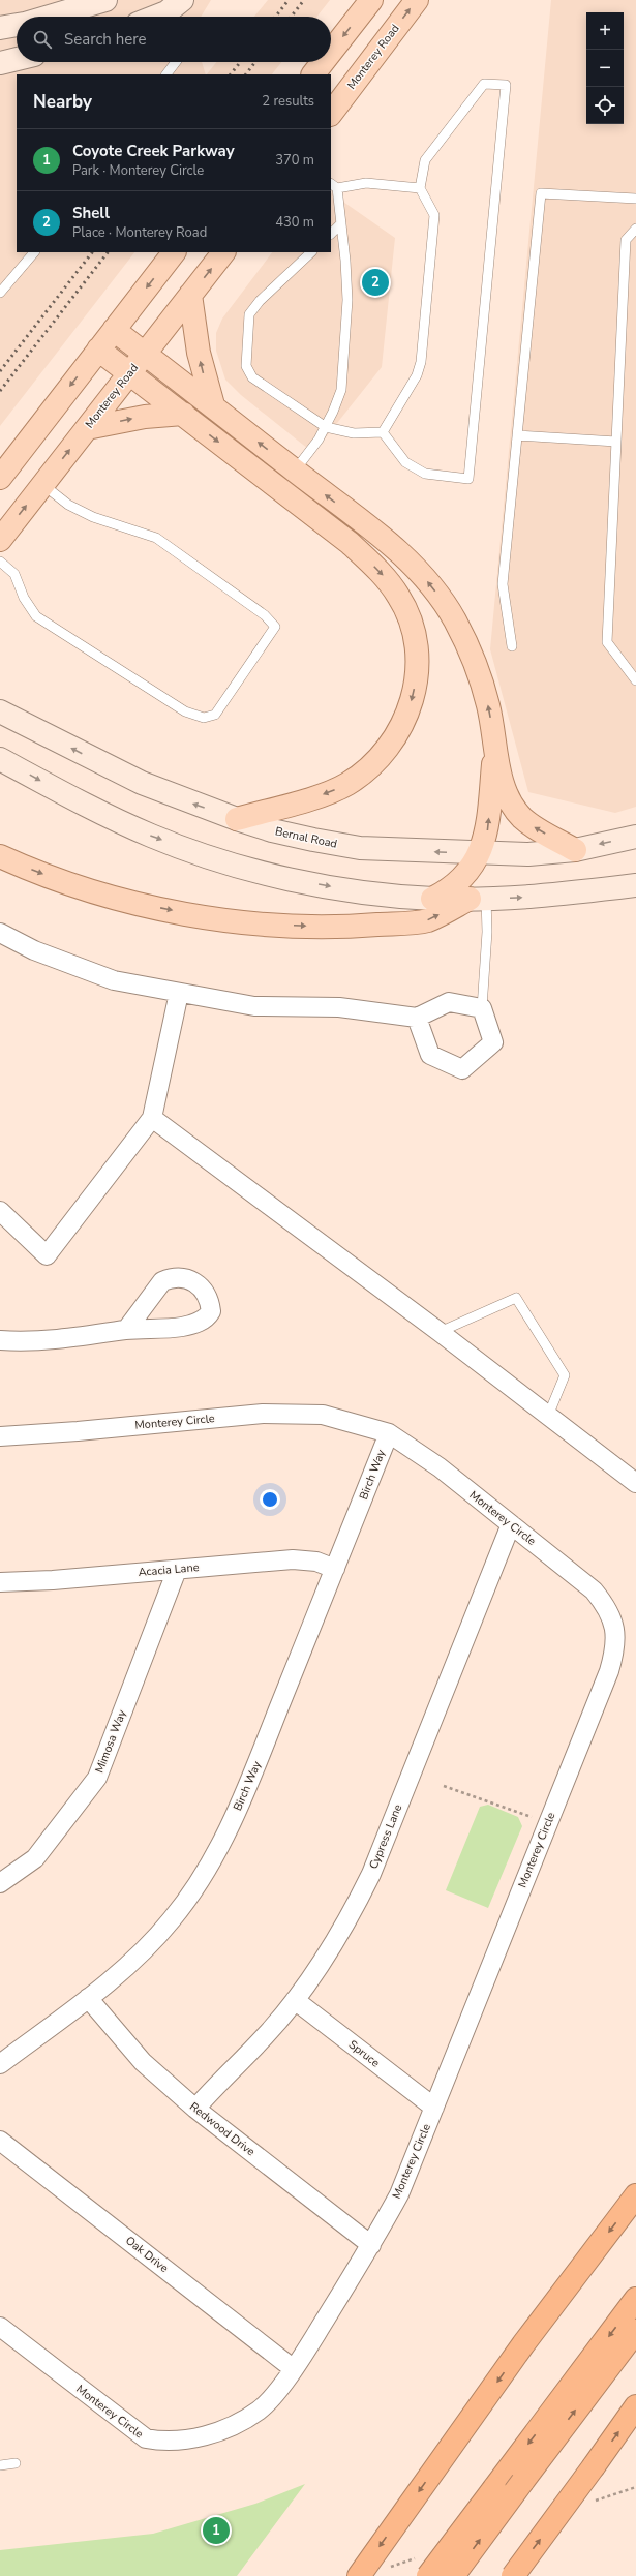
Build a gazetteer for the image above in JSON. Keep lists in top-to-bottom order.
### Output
{
  "streets": {
    "main road": ["Monterey Road", "Bernal Road"],
    "street": [
      "Monterey Circle",
      "Birch Way",
      "Acacia Lane",
      "Mimosa Way",
      "Cypress Lane",
      "Spruce",
      "Redwood Drive",
      "Oak Drive"
    ]
  },
  "crossings": [
    ["Monterey Circle", "Birch Way"],
    ["Monterey Circle", "Cypress Lane"],
    ["Monterey Circle", "Spruce"],
    ["Monterey Circle", "Redwood Drive"],
    ["Monterey Circle", "Oak Drive"],
    ["Birch Way", "Acacia Lane"],
    ["Birch Way", "Redwood Drive"],
    ["Acacia Lane", "Mimosa Way"],
    ["Cypress Lane", "Spruce"],
    ["Cypress Lane", "Redwood Drive"]
  ],
  "page": {
    "map_buttons": ["+", "−"],
    "search": "Search here",
    "heading": ["Nearby", "2 results"],
    "list": [
      {
        "mark": "1",
        "name": "Coyote Creek Parkway",
        "note": "Park · Monterey Circle",
        "value": "370 m"
      },
      {
        "mark": "2",
        "name": "Shell",
        "note": "Place · Monterey Road",
        "value": "430 m"
      }
    ],
    "pins": ["2", "1"]
  }
}
